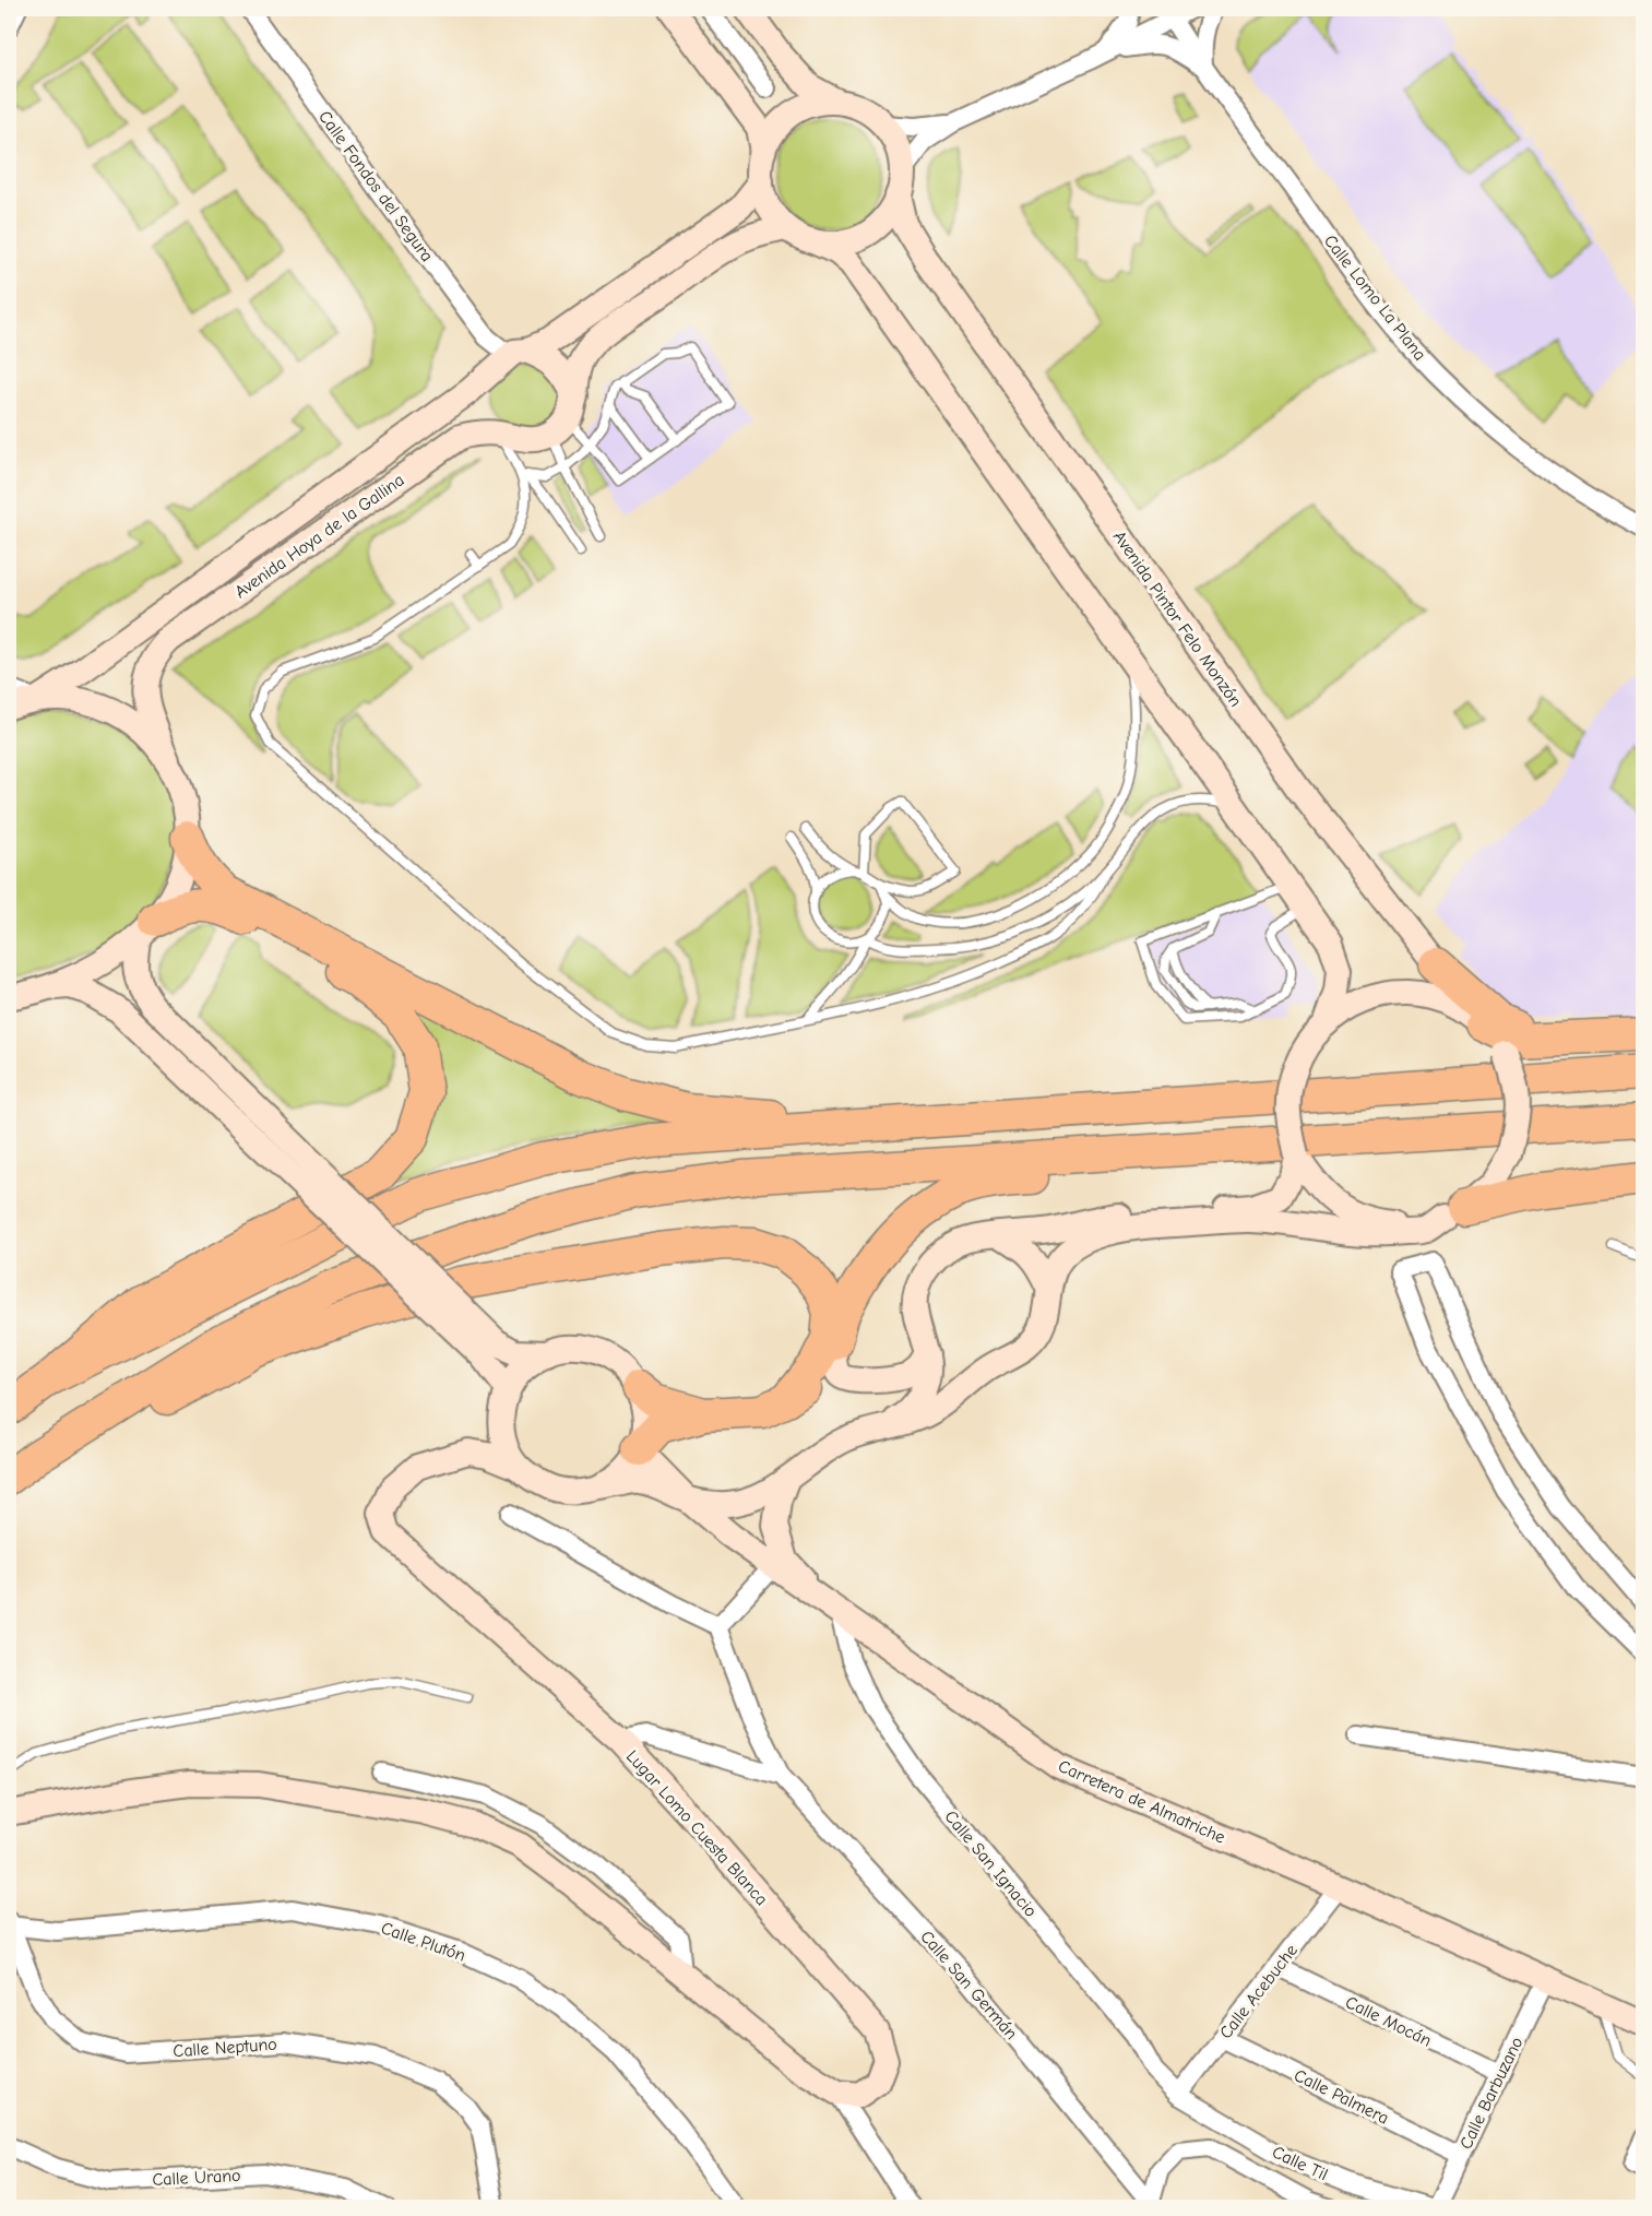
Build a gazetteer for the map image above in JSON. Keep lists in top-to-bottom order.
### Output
{
  "streets": {
    "street": [
      "Calle Fondos del Segura",
      "Calle Lomo La Plana",
      "Avenida Hoya de la Gallina",
      "Avenida Pintor Felo Monzón",
      "Carretera de Almatriche",
      "Lugar Lomo Cuesta Blanca",
      "Calle San Ignacio",
      "Calle Plutón",
      "Calle San Germán",
      "Calle Acebuche",
      "Calle Mocán",
      "Calle Neptuno",
      "Calle Barbuzano",
      "Calle Palmera",
      "Calle Til",
      "Calle Urano"
    ]
  },
  "crossings": [
    ["Calle Fondos del Segura", "Avenida Hoya de la Gallina"],
    ["Avenida Hoya de la Gallina", "Avenida Pintor Felo Monzón"],
    ["Carretera de Almatriche", "Calle San Ignacio"],
    ["Carretera de Almatriche", "Calle Acebuche"],
    ["Carretera de Almatriche", "Calle Barbuzano"],
    ["Calle San Ignacio", "Calle Acebuche"],
    ["Calle San Ignacio", "Calle Til"],
    ["Calle Plutón", "Calle Neptuno"],
    ["Calle Acebuche", "Calle Mocán"],
    ["Calle Acebuche", "Calle Palmera"],
    ["Calle Acebuche", "Calle Til"],
    ["Calle Mocán", "Calle Barbuzano"],
    ["Calle Barbuzano", "Calle Palmera"],
    ["Calle Barbuzano", "Calle Til"]
  ]
}
